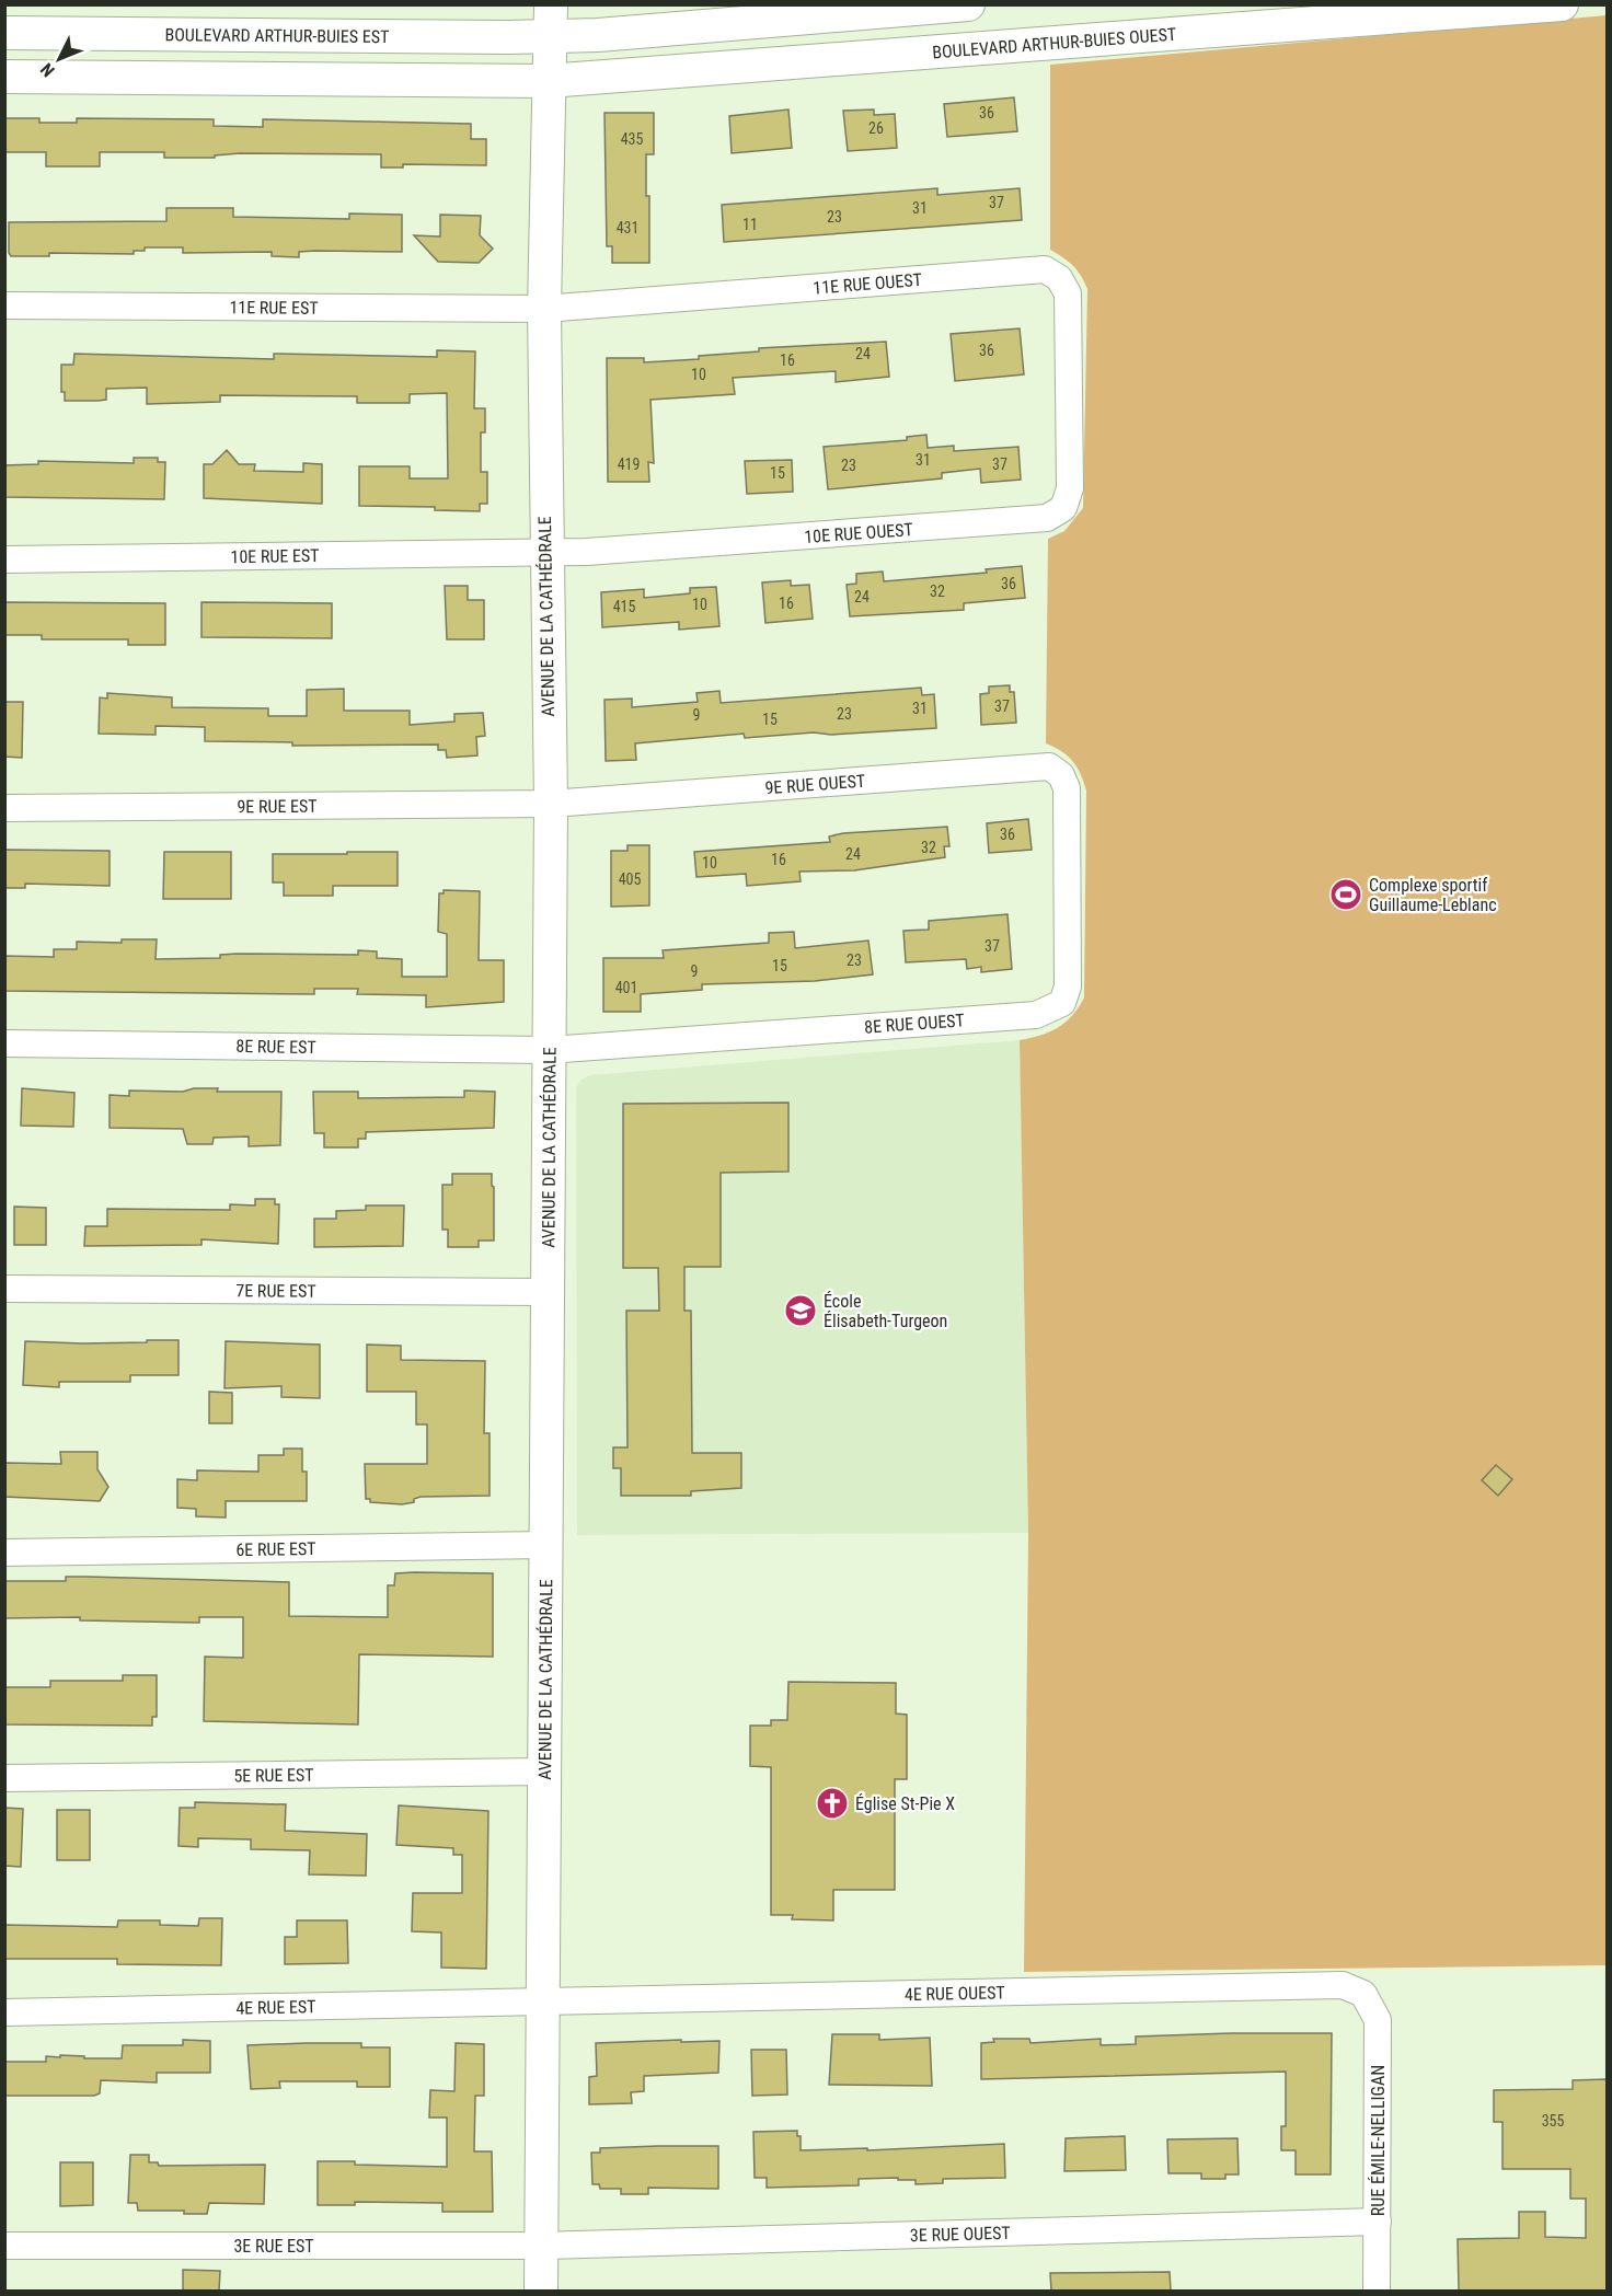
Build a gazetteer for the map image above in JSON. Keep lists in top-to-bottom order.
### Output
{
  "streets": {
    "street": [
      "BOULEVARD ARTHUR-BUIES EST",
      "BOULEVARD ARTHUR-BUIES OUEST",
      "11E RUE OUEST",
      "11E RUE EST",
      "10E RUE OUEST",
      "10E RUE EST",
      "AVENUE DE LA CATHÉDRALE",
      "9E RUE OUEST",
      "9E RUE EST",
      "8E RUE OUEST",
      "8E RUE EST",
      "7E RUE EST",
      "6E RUE EST",
      "5E RUE EST",
      "4E RUE OUEST",
      "4E RUE EST",
      "RUE ÉMILE-NELLIGAN",
      "3E RUE OUEST",
      "3E RUE EST"
    ]
  },
  "crossings": [
    ["BOULEVARD ARTHUR-BUIES EST", "AVENUE DE LA CATHÉDRALE"],
    ["BOULEVARD ARTHUR-BUIES OUEST", "AVENUE DE LA CATHÉDRALE"],
    ["11E RUE OUEST", "11E RUE EST"],
    ["11E RUE OUEST", "10E RUE OUEST"],
    ["11E RUE OUEST", "AVENUE DE LA CATHÉDRALE"],
    ["11E RUE EST", "AVENUE DE LA CATHÉDRALE"],
    ["10E RUE OUEST", "10E RUE EST"],
    ["10E RUE OUEST", "AVENUE DE LA CATHÉDRALE"],
    ["10E RUE EST", "AVENUE DE LA CATHÉDRALE"],
    ["AVENUE DE LA CATHÉDRALE", "9E RUE OUEST"],
    ["AVENUE DE LA CATHÉDRALE", "9E RUE EST"],
    ["AVENUE DE LA CATHÉDRALE", "8E RUE OUEST"],
    ["AVENUE DE LA CATHÉDRALE", "8E RUE EST"],
    ["AVENUE DE LA CATHÉDRALE", "7E RUE EST"],
    ["AVENUE DE LA CATHÉDRALE", "6E RUE EST"],
    ["AVENUE DE LA CATHÉDRALE", "5E RUE EST"],
    ["AVENUE DE LA CATHÉDRALE", "4E RUE OUEST"],
    ["AVENUE DE LA CATHÉDRALE", "4E RUE EST"],
    ["AVENUE DE LA CATHÉDRALE", "3E RUE OUEST"],
    ["AVENUE DE LA CATHÉDRALE", "3E RUE EST"],
    ["9E RUE OUEST", "9E RUE EST"],
    ["9E RUE OUEST", "8E RUE OUEST"],
    ["8E RUE OUEST", "8E RUE EST"],
    ["4E RUE OUEST", "4E RUE EST"],
    ["4E RUE OUEST", "RUE ÉMILE-NELLIGAN"],
    ["RUE ÉMILE-NELLIGAN", "3E RUE OUEST"],
    ["3E RUE OUEST", "3E RUE EST"]
  ],
  "places": {
    "sports": ["Complexe sportif Guillaume-Leblanc"],
    "school or university": ["École Élisabeth-Turgeon"],
    "church": ["Église St-Pie X"]
  },
  "house_numbers": [
    "36",
    "26",
    "435",
    "37",
    "31",
    "23",
    "11",
    "431",
    "36",
    "24",
    "16",
    "10",
    "31",
    "419",
    "37",
    "23",
    "15",
    "36",
    "32",
    "24",
    "16",
    "10",
    "415",
    "37",
    "31",
    "23",
    "9",
    "15",
    "36",
    "32",
    "24",
    "16",
    "10",
    "405",
    "37",
    "23",
    "15",
    "9",
    "401",
    "355"
  ],
  "north": "bottom left"
}
